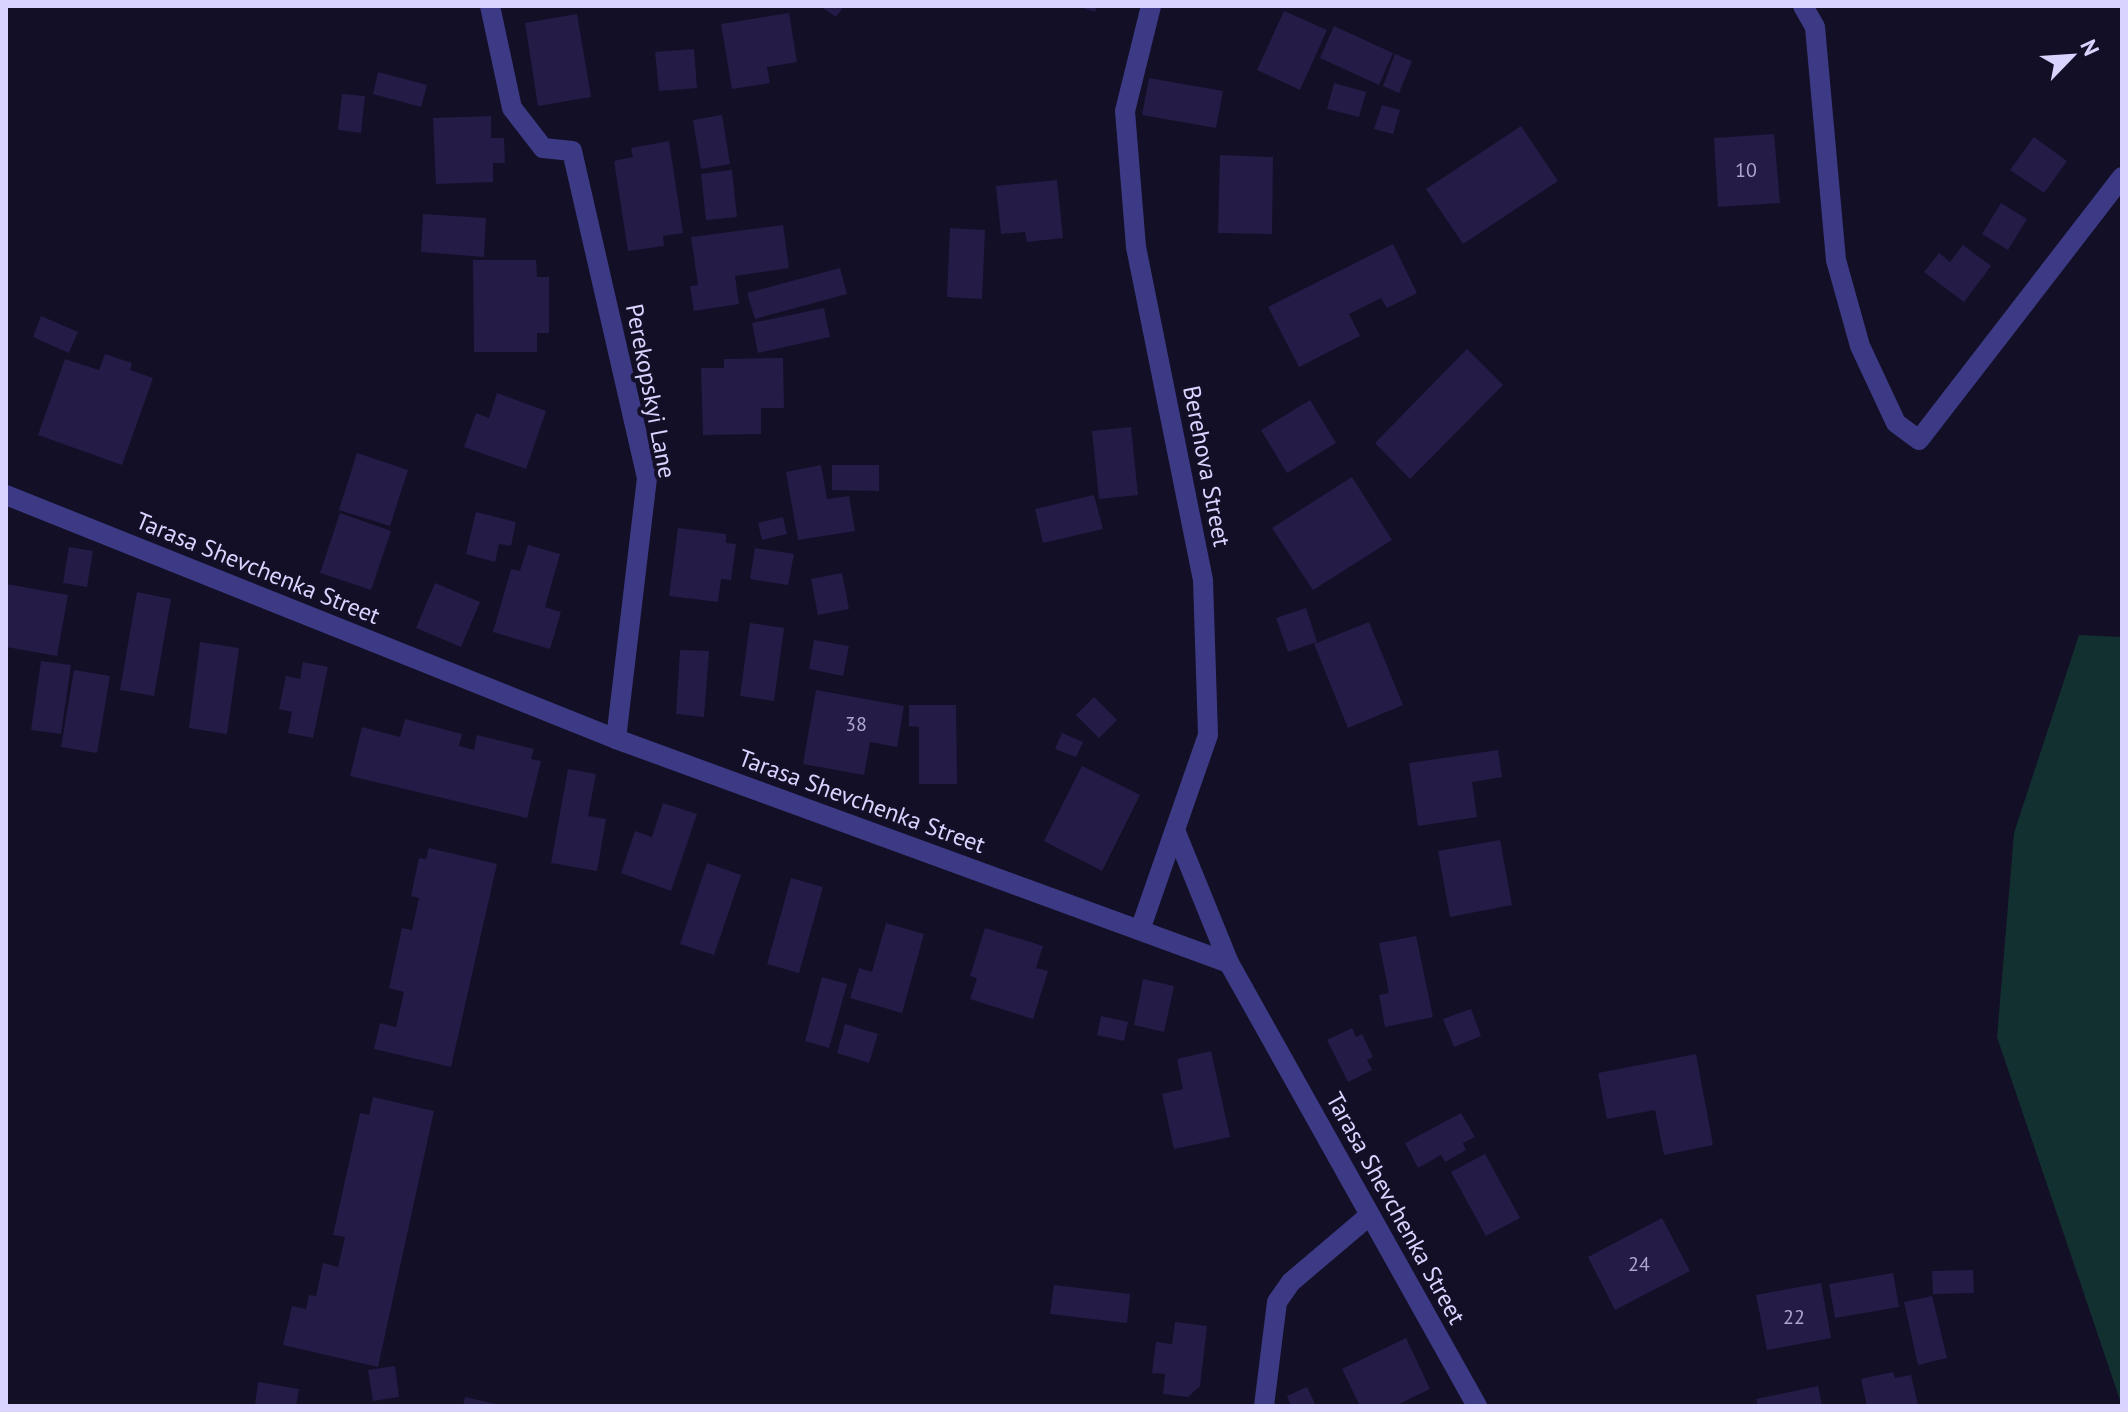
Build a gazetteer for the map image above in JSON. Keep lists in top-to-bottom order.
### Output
{
  "streets": {
    "street": ["Perekopskyi Lane", "Berehova Street", "Tarasa Shevchenka Street"]
  },
  "crossings": [
    ["Perekopskyi Lane", "Tarasa Shevchenka Street"],
    ["Berehova Street", "Tarasa Shevchenka Street"]
  ],
  "house_numbers": [
    "10",
    "38",
    "24",
    "22"
  ],
  "north": "top right"
}
